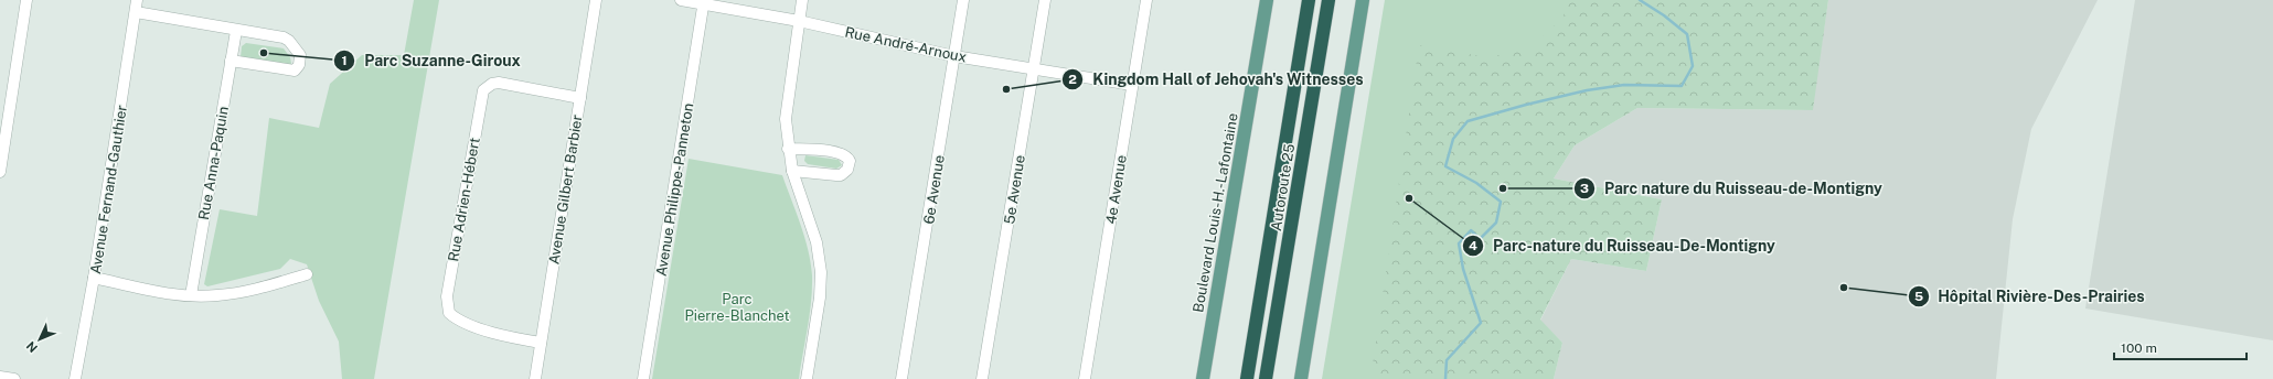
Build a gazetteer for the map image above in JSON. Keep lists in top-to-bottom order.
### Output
{
  "streets": {
    "highway": ["Autoroute 25"],
    "main road": ["Boulevard Louis-H.-Lafontaine"],
    "street": [
      "Rue André-Arnoux",
      "Rue Anna-Paquin",
      "Avenue Fernand-Gauthier",
      "Avenue Gilbert Barbier",
      "Avenue Philippe-Panneton",
      "6e Avenue",
      "5e Avenue",
      "4e Avenue",
      "Rue Adrien-Hébert"
    ]
  },
  "crossings": [
    ["Rue André-Arnoux", "Avenue Philippe-Panneton"],
    ["Rue André-Arnoux", "6e Avenue"],
    ["Rue André-Arnoux", "5e Avenue"],
    ["Rue André-Arnoux", "4e Avenue"],
    ["Avenue Gilbert Barbier", "Rue Adrien-Hébert"]
  ],
  "parks": ["Parc Pierre-Blanchet"],
  "places": [
    "Parc Suzanne-Giroux",
    "Kingdom Hall of Jehovah's Witnesses",
    "Parc nature du Ruisseau-de-Montigny",
    "Parc-nature du Ruisseau-De-Montigny",
    "Hôpital Rivière-Des-Prairies"
  ],
  "scale_bar": "100 m",
  "north": "bottom left"
}
